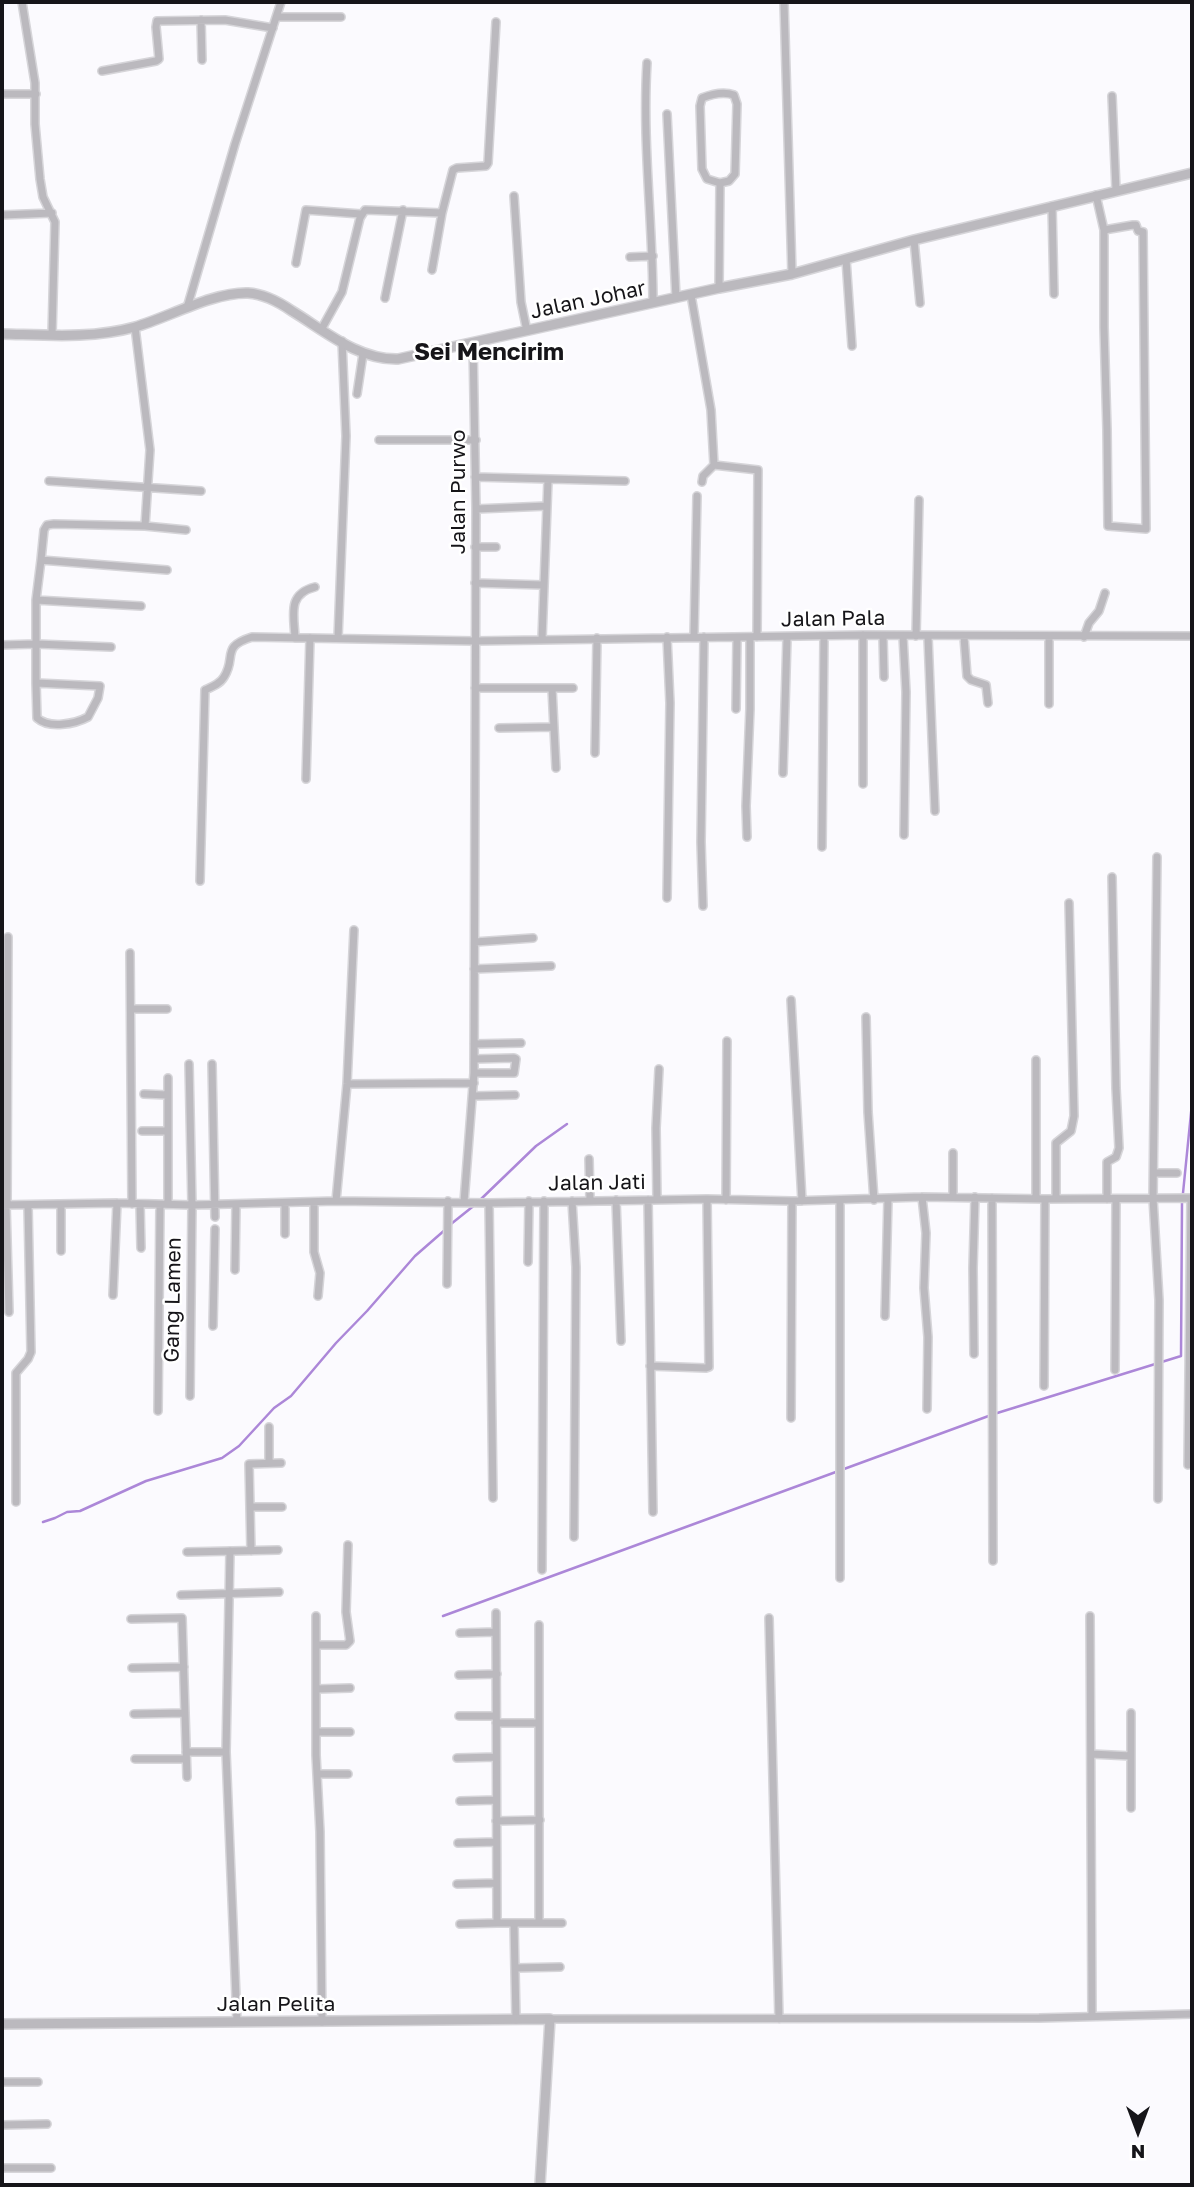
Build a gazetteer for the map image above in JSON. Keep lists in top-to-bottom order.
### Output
{
  "streets": {
    "street": [
      "Jalan Johar",
      "Jalan Purwo",
      "Jalan Pala",
      "Jalan Jati",
      "Gang Lamen",
      "Jalan Pelita"
    ]
  },
  "crossings": [
    ["Jalan Johar", "Jalan Purwo"],
    ["Jalan Purwo", "Jalan Pala"],
    ["Jalan Purwo", "Jalan Jati"],
    ["Jalan Jati", "Gang Lamen"]
  ],
  "districts": ["Sei Mencirim"],
  "north": "bottom"
}
